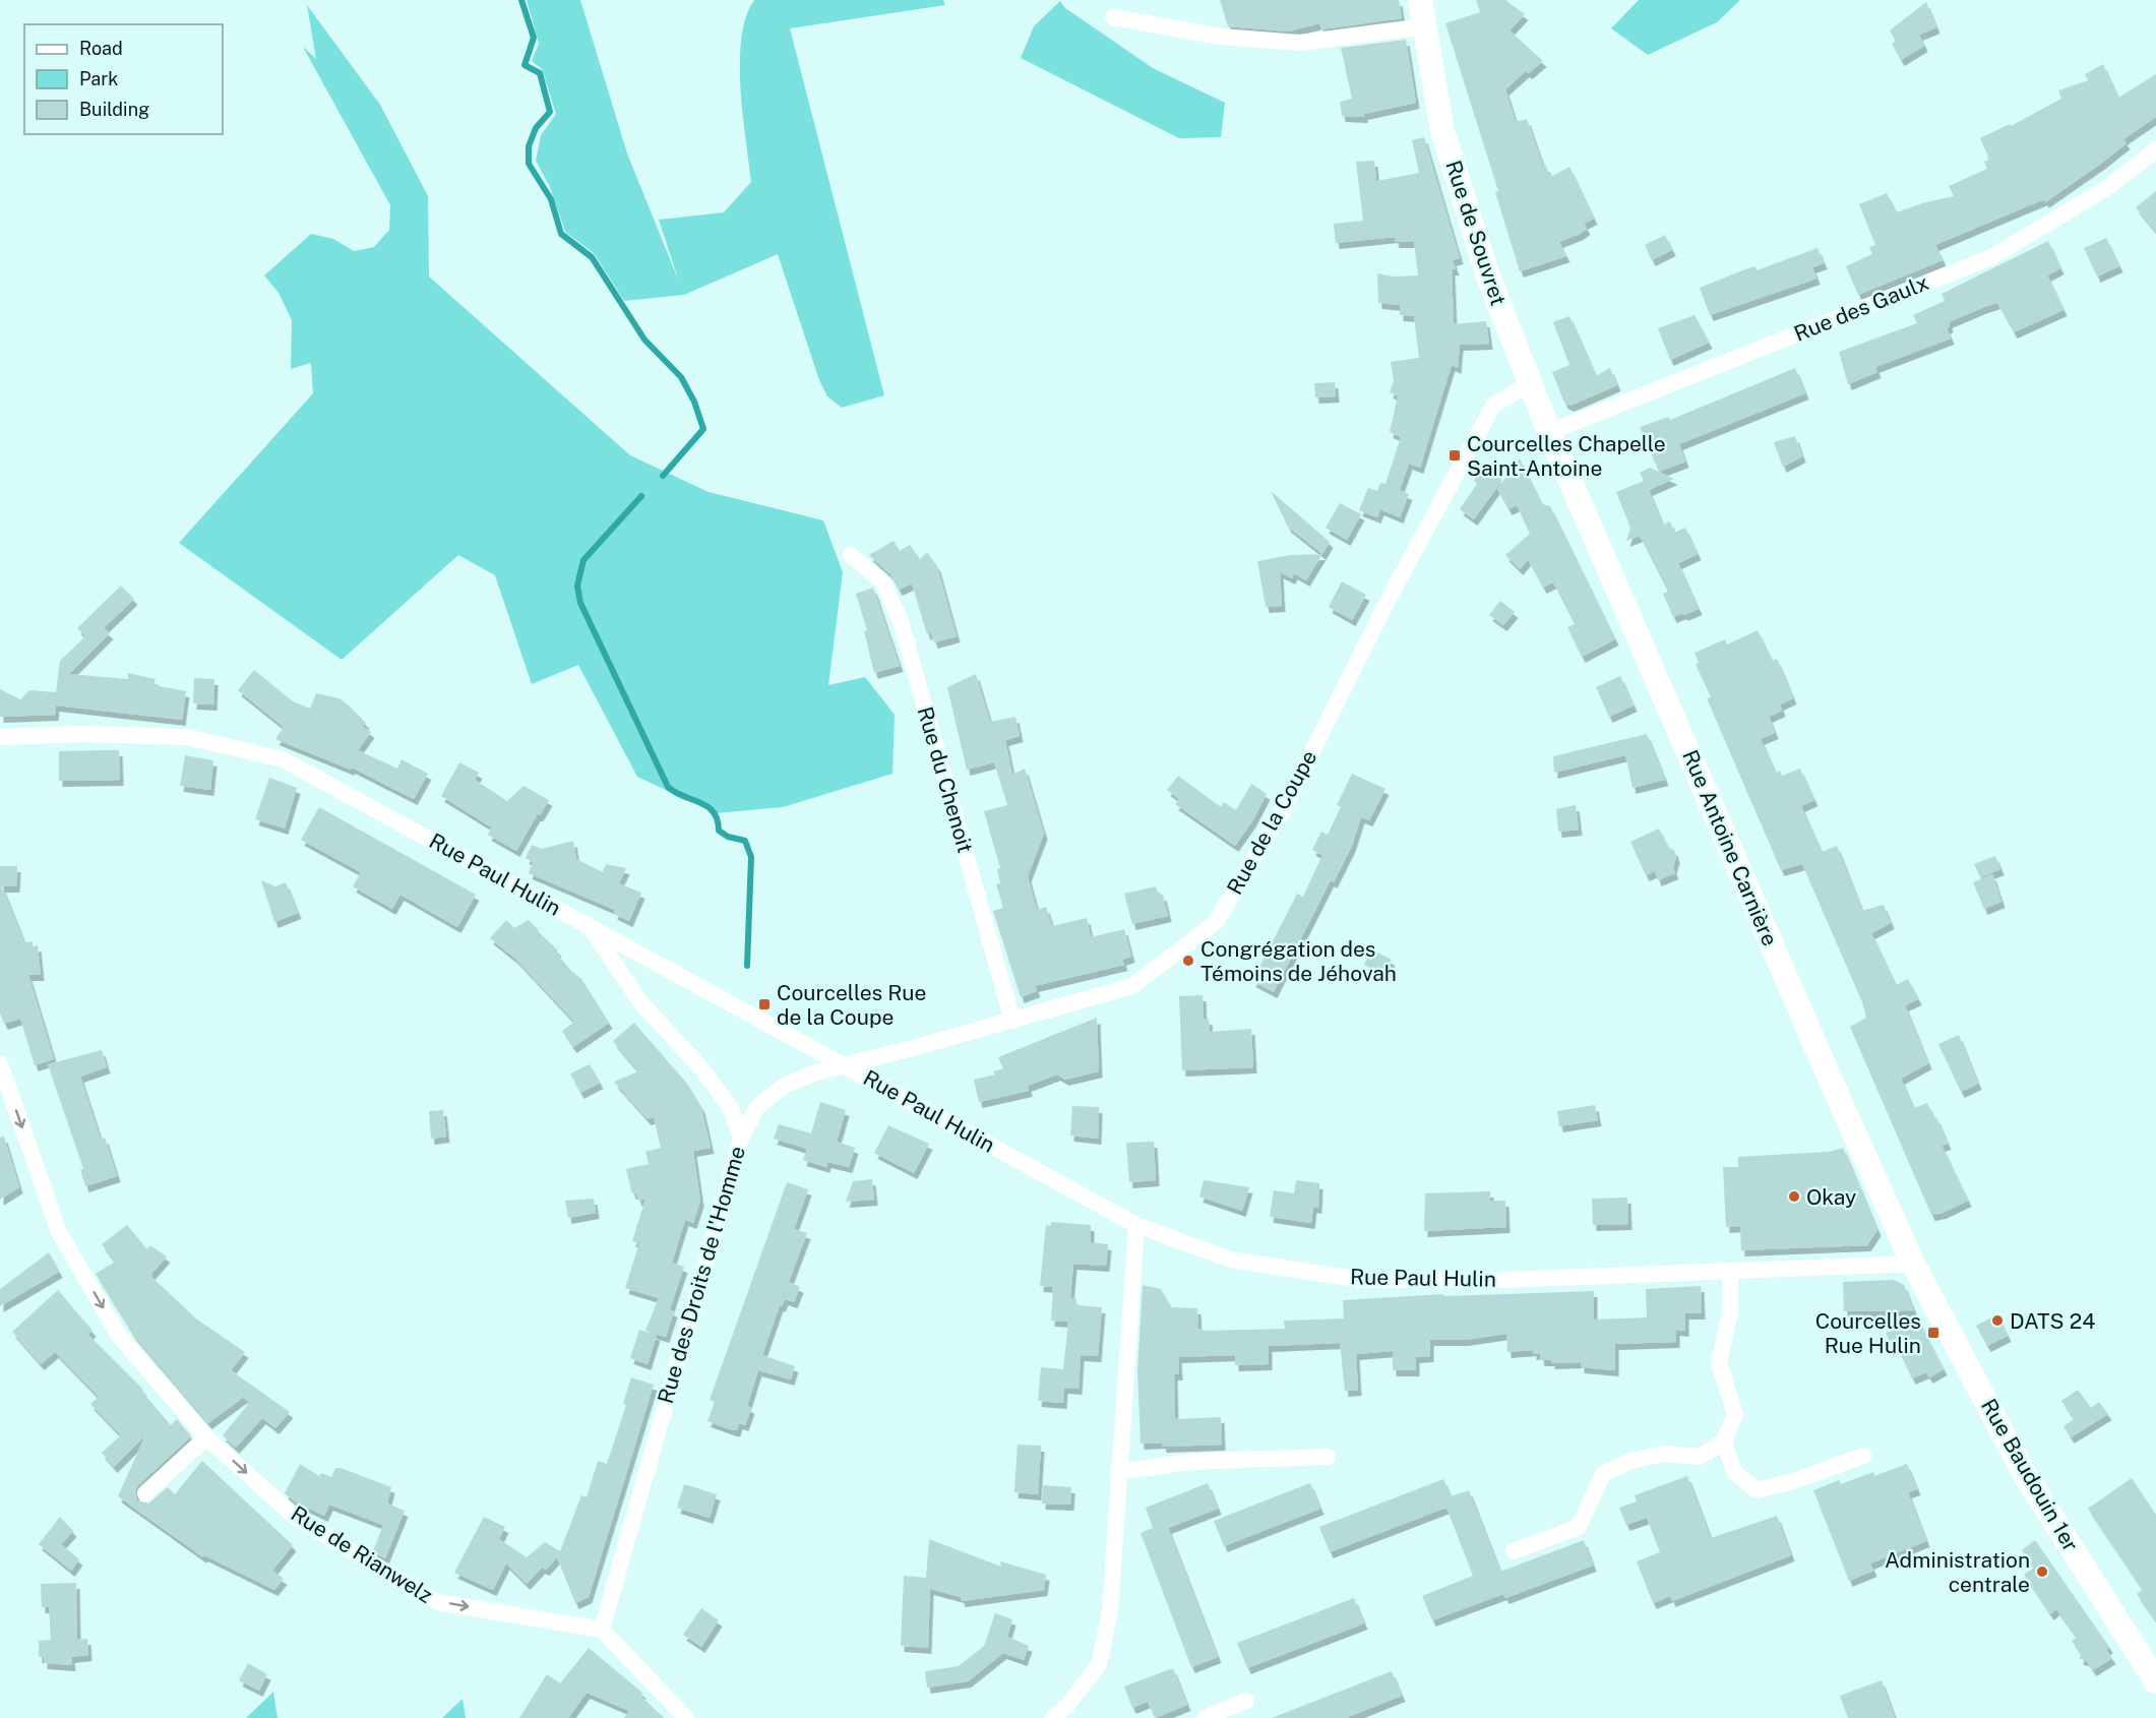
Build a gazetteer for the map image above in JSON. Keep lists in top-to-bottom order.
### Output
{
  "streets": {
    "main road": ["Rue de Souvret", "Rue Antoine Carnière", "Rue Baudouin 1er"],
    "street": [
      "Rue des Gaulx",
      "Rue du Chenoit",
      "Rue de la Coupe",
      "Rue Paul Hulin",
      "Rue des Droits de l'Homme",
      "Rue de Rianwelz"
    ]
  },
  "crossings": [
    ["Rue de Souvret", "Rue des Gaulx"],
    ["Rue de Souvret", "Rue de la Coupe"],
    ["Rue de Souvret", "Rue Antoine Carnière"],
    ["Rue des Gaulx", "Rue Antoine Carnière"],
    ["Rue du Chenoit", "Rue de la Coupe"],
    ["Rue de la Coupe", "Rue Paul Hulin"],
    ["Rue de la Coupe", "Rue des Droits de l'Homme"],
    ["Rue Antoine Carnière", "Rue Paul Hulin"],
    ["Rue Antoine Carnière", "Rue Baudouin 1er"],
    ["Rue Paul Hulin", "Rue des Droits de l'Homme"],
    ["Rue Paul Hulin", "Rue Baudouin 1er"],
    ["Rue des Droits de l'Homme", "Rue de Rianwelz"]
  ],
  "one_way": ["Rue de Rianwelz"],
  "places": {
    "transit": ["Courcelles Chapelle Saint-Antoine", "Courcelles Rue de la Coupe", "Courcelles Rue Hulin"],
    "other": [
      "Congrégation des Témoins de Jéhovah",
      "Okay",
      "DATS 24",
      "Administration centrale"
    ]
  },
  "legend": ["Road", "Park", "Building"]
}
